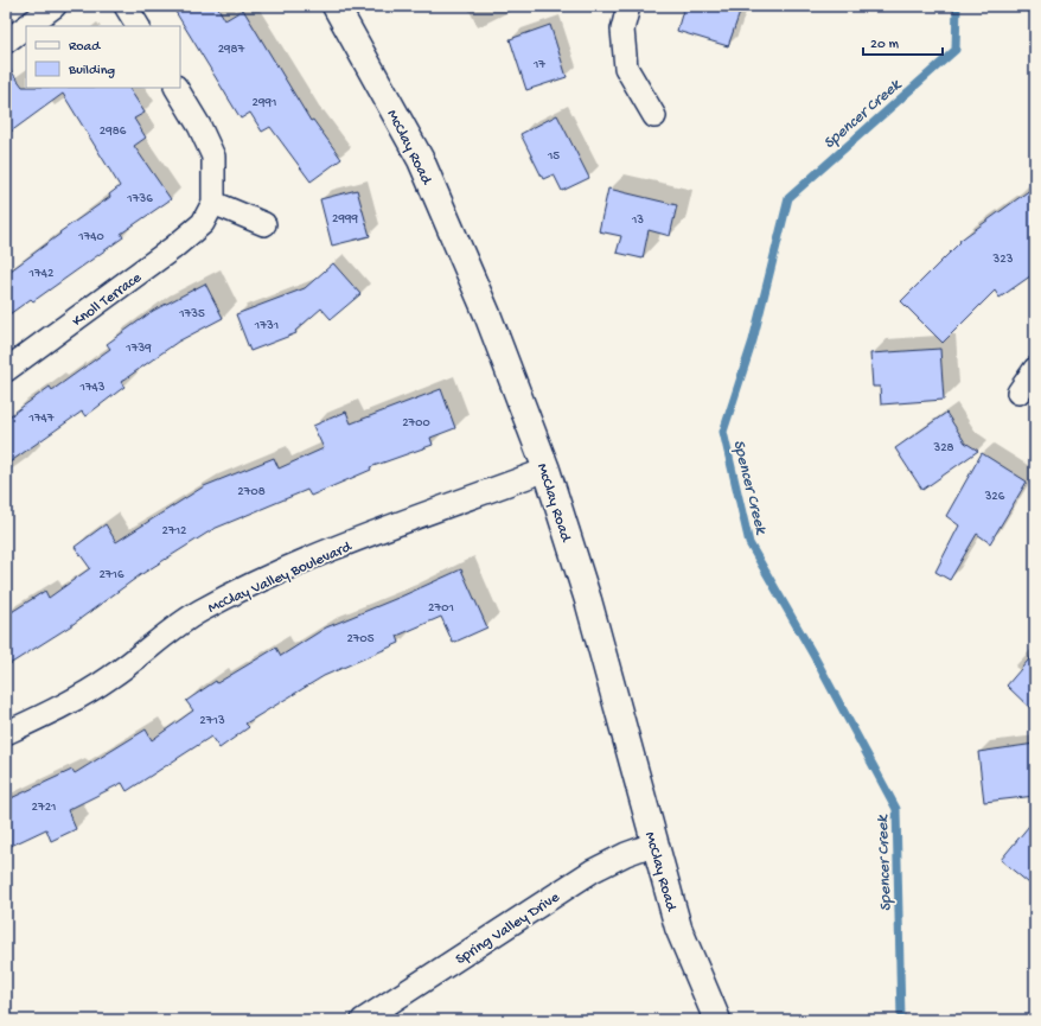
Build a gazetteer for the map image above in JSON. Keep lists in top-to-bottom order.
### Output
{
  "streets": {
    "main road": ["McClay Road"],
    "street": ["Knoll Terrace", "McClay Valley Boulevard", "Spring Valley Drive"]
  },
  "crossings": [
    ["McClay Road", "McClay Valley Boulevard"],
    ["McClay Road", "Spring Valley Drive"]
  ],
  "water": ["Spencer Creek"],
  "house_numbers": [
    "2987",
    "17",
    "2991",
    "2986",
    "15",
    "1736",
    "2999",
    "13",
    "1740",
    "323",
    "1742",
    "1735",
    "1731",
    "1739",
    "1743",
    "1747",
    "2700",
    "328",
    "2708",
    "326",
    "2712",
    "2716",
    "2701",
    "2705",
    "2713",
    "2721"
  ],
  "legend": ["Road", "Building"],
  "scale_bar": "20 m"
}
